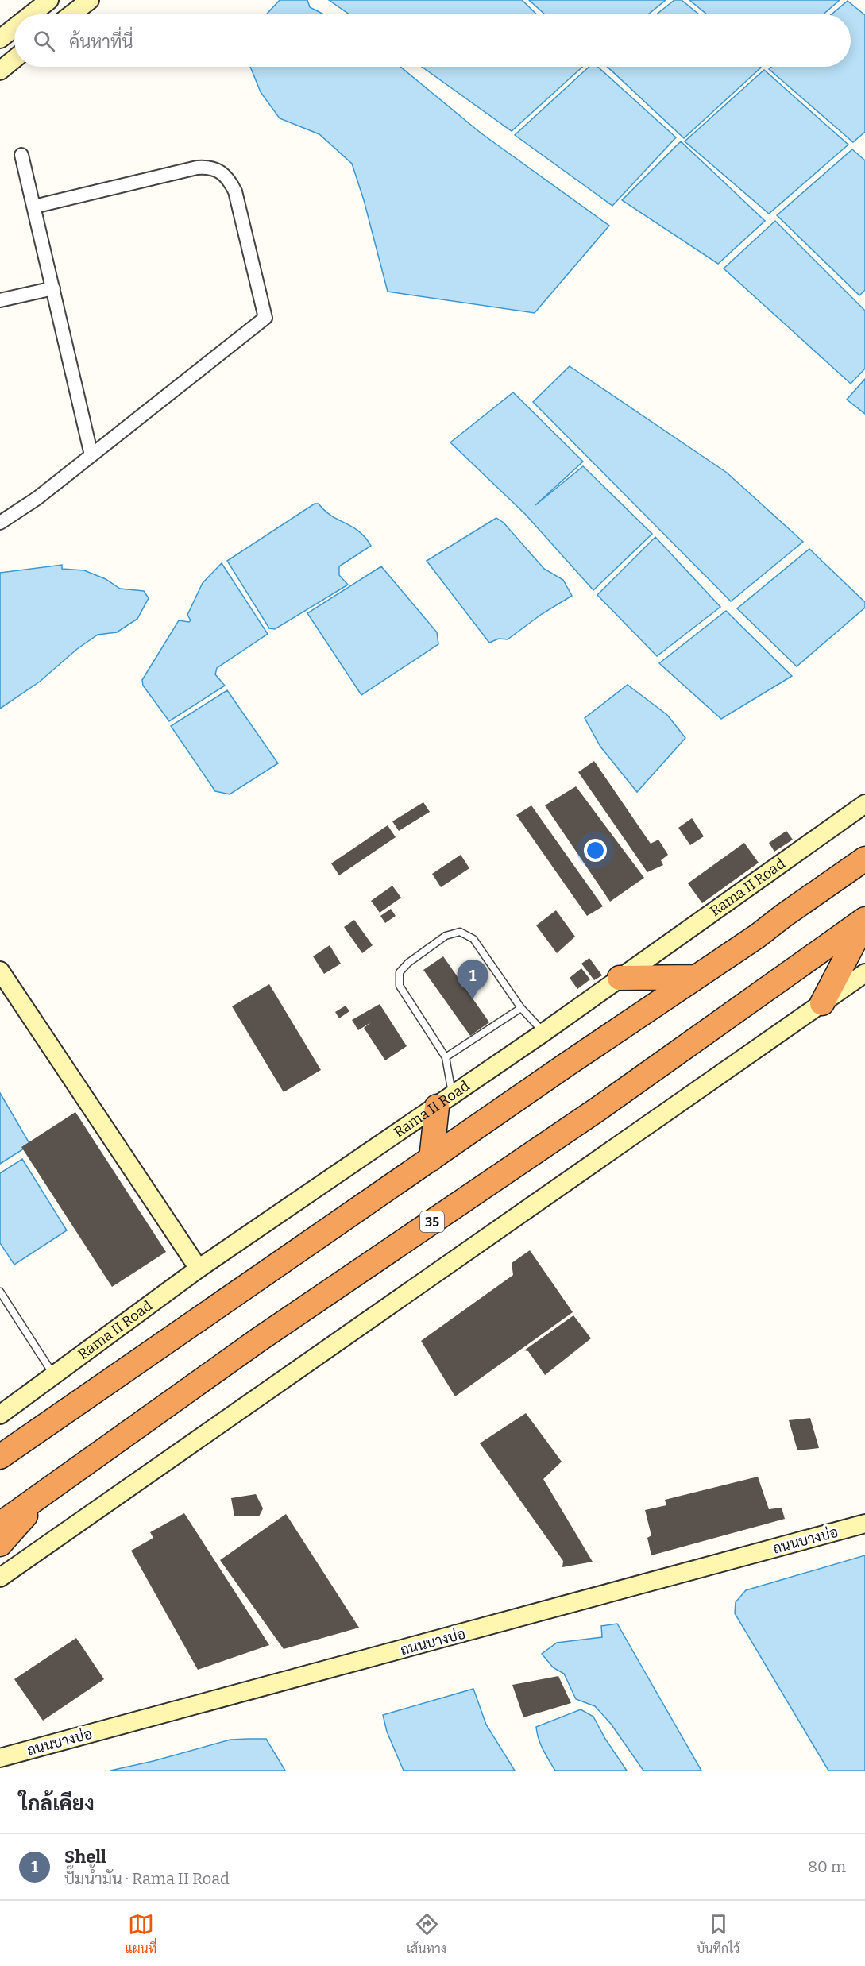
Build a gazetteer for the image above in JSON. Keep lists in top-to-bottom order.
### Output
{
  "streets": {
    "highway": ["35"],
    "main road": ["Rama II Road", "ถนนบางบ่อ"]
  },
  "page": {
    "search": "ค้นหาที่นี่",
    "pins": "1",
    "heading": "ใกล้เคียง",
    "list": [
      {
        "mark": "1",
        "name": "Shell",
        "note": "ปั๊มน้ำมัน · Rama II Road",
        "value": "80 m"
      }
    ],
    "nav": ["แผนที่", "เส้นทาง", "บันทึกไว้"]
  }
}
